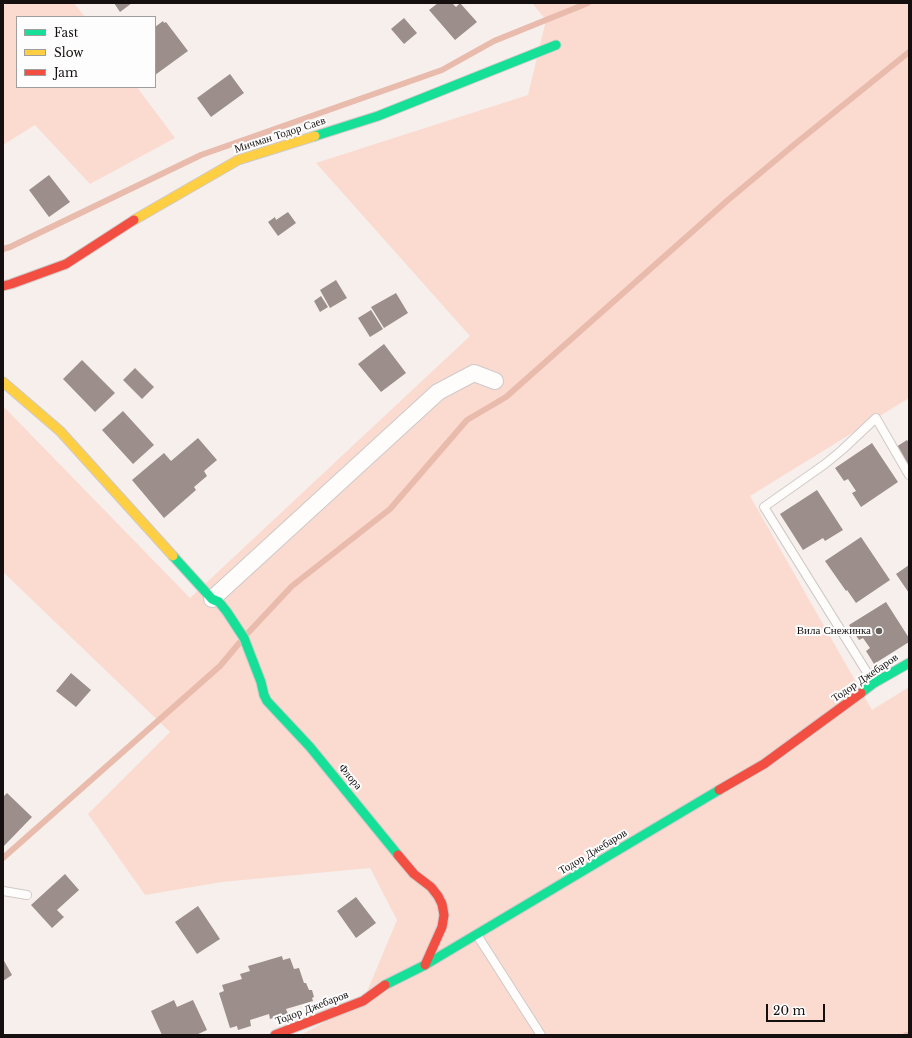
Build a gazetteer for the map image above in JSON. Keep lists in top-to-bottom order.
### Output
{
  "streets": {
    "street": ["Мичман Тодор Саев", "Тодор Джебаров", "Флора"]
  },
  "crossings": [
    ["Тодор Джебаров", "Флора"]
  ],
  "places": ["Вила Снежинка"],
  "legend": ["Fast", "Slow", "Jam"],
  "scale_bar": "20 m"
}
